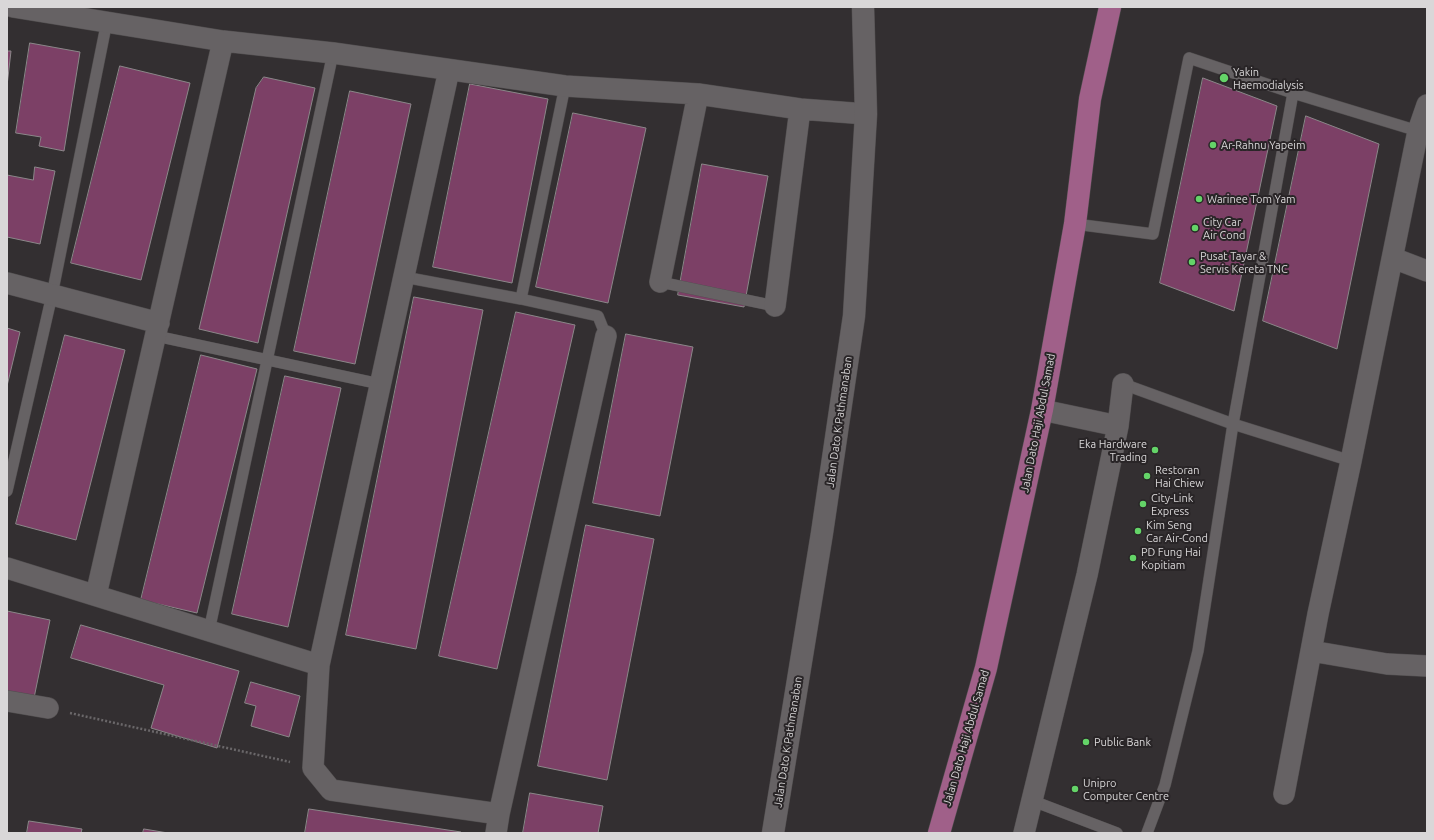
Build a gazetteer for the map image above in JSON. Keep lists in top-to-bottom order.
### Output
{
  "streets": {
    "main road": ["Jalan Dato Haji Abdul Samad"],
    "street": ["Jalan Dato K Pathmanaban"]
  },
  "places": [
    "Yakin Haemodialysis",
    "Ar-Rahnu Yapeim",
    "Warinee Tom Yam",
    "City Car Air Cond",
    "Pusat Tayar & Servis Kereta TNC",
    "Eka Hardware Trading",
    "Restoran Hai Chiew",
    "City-Link Express",
    "Kim Seng Car Air-Cond",
    "PD Fung Hai Kopitiam",
    "Public Bank",
    "Unipro Computer Centre"
  ]
}
